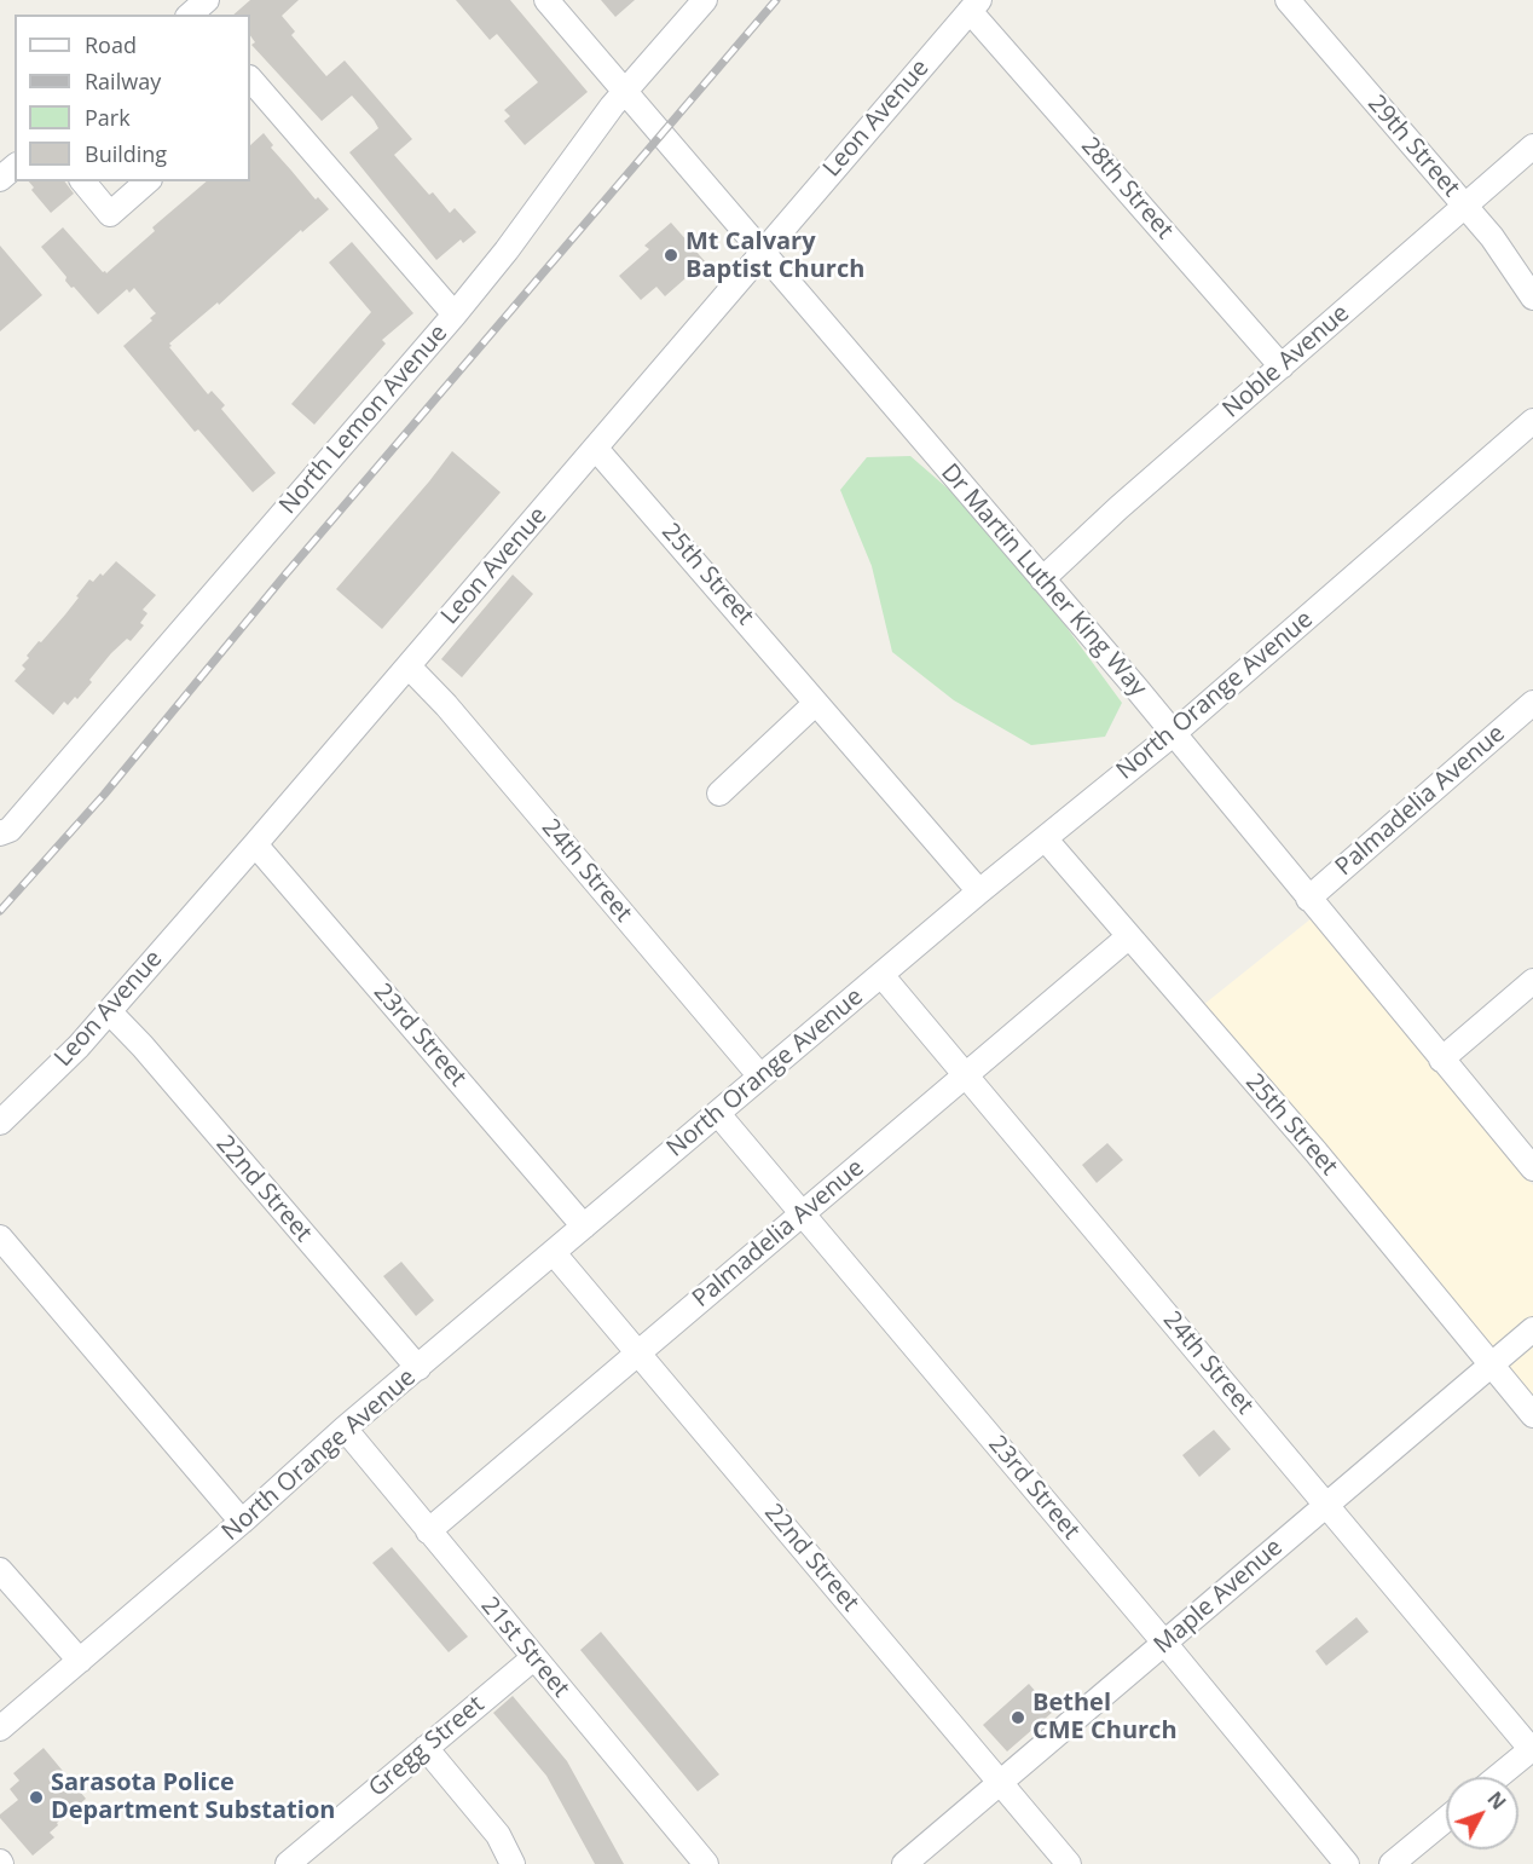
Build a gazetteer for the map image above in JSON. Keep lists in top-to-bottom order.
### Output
{
  "streets": {
    "street": [
      "Leon Avenue",
      "29th Street",
      "28th Street",
      "Noble Avenue",
      "North Lemon Avenue",
      "25th Street",
      "Dr Martin Luther King Way",
      "North Orange Avenue",
      "Palmadelia Avenue",
      "24th Street",
      "23rd Street",
      "22nd Street",
      "Maple Avenue",
      "21st Street",
      "Gregg Street"
    ]
  },
  "crossings": [
    ["Leon Avenue", "28th Street"],
    ["Leon Avenue", "25th Street"],
    ["Leon Avenue", "Dr Martin Luther King Way"],
    ["Leon Avenue", "24th Street"],
    ["Leon Avenue", "23rd Street"],
    ["Leon Avenue", "22nd Street"],
    ["29th Street", "Noble Avenue"],
    ["28th Street", "Noble Avenue"],
    ["Noble Avenue", "Dr Martin Luther King Way"],
    ["North Lemon Avenue", "Dr Martin Luther King Way"],
    ["25th Street", "North Orange Avenue"],
    ["25th Street", "Palmadelia Avenue"],
    ["25th Street", "Maple Avenue"],
    ["Dr Martin Luther King Way", "North Orange Avenue"],
    ["Dr Martin Luther King Way", "Palmadelia Avenue"],
    ["North Orange Avenue", "24th Street"],
    ["North Orange Avenue", "23rd Street"],
    ["North Orange Avenue", "22nd Street"],
    ["North Orange Avenue", "21st Street"],
    ["Palmadelia Avenue", "24th Street"],
    ["Palmadelia Avenue", "23rd Street"],
    ["Palmadelia Avenue", "22nd Street"],
    ["Palmadelia Avenue", "21st Street"],
    ["24th Street", "Maple Avenue"],
    ["23rd Street", "Maple Avenue"],
    ["22nd Street", "Maple Avenue"],
    ["21st Street", "Gregg Street"]
  ],
  "places": ["Mt Calvary Baptist Church", "Bethel CME Church", "Sarasota Police Department Substation"],
  "legend": [
    "Road",
    "Railway",
    "Park",
    "Building"
  ],
  "north": "top right"
}
